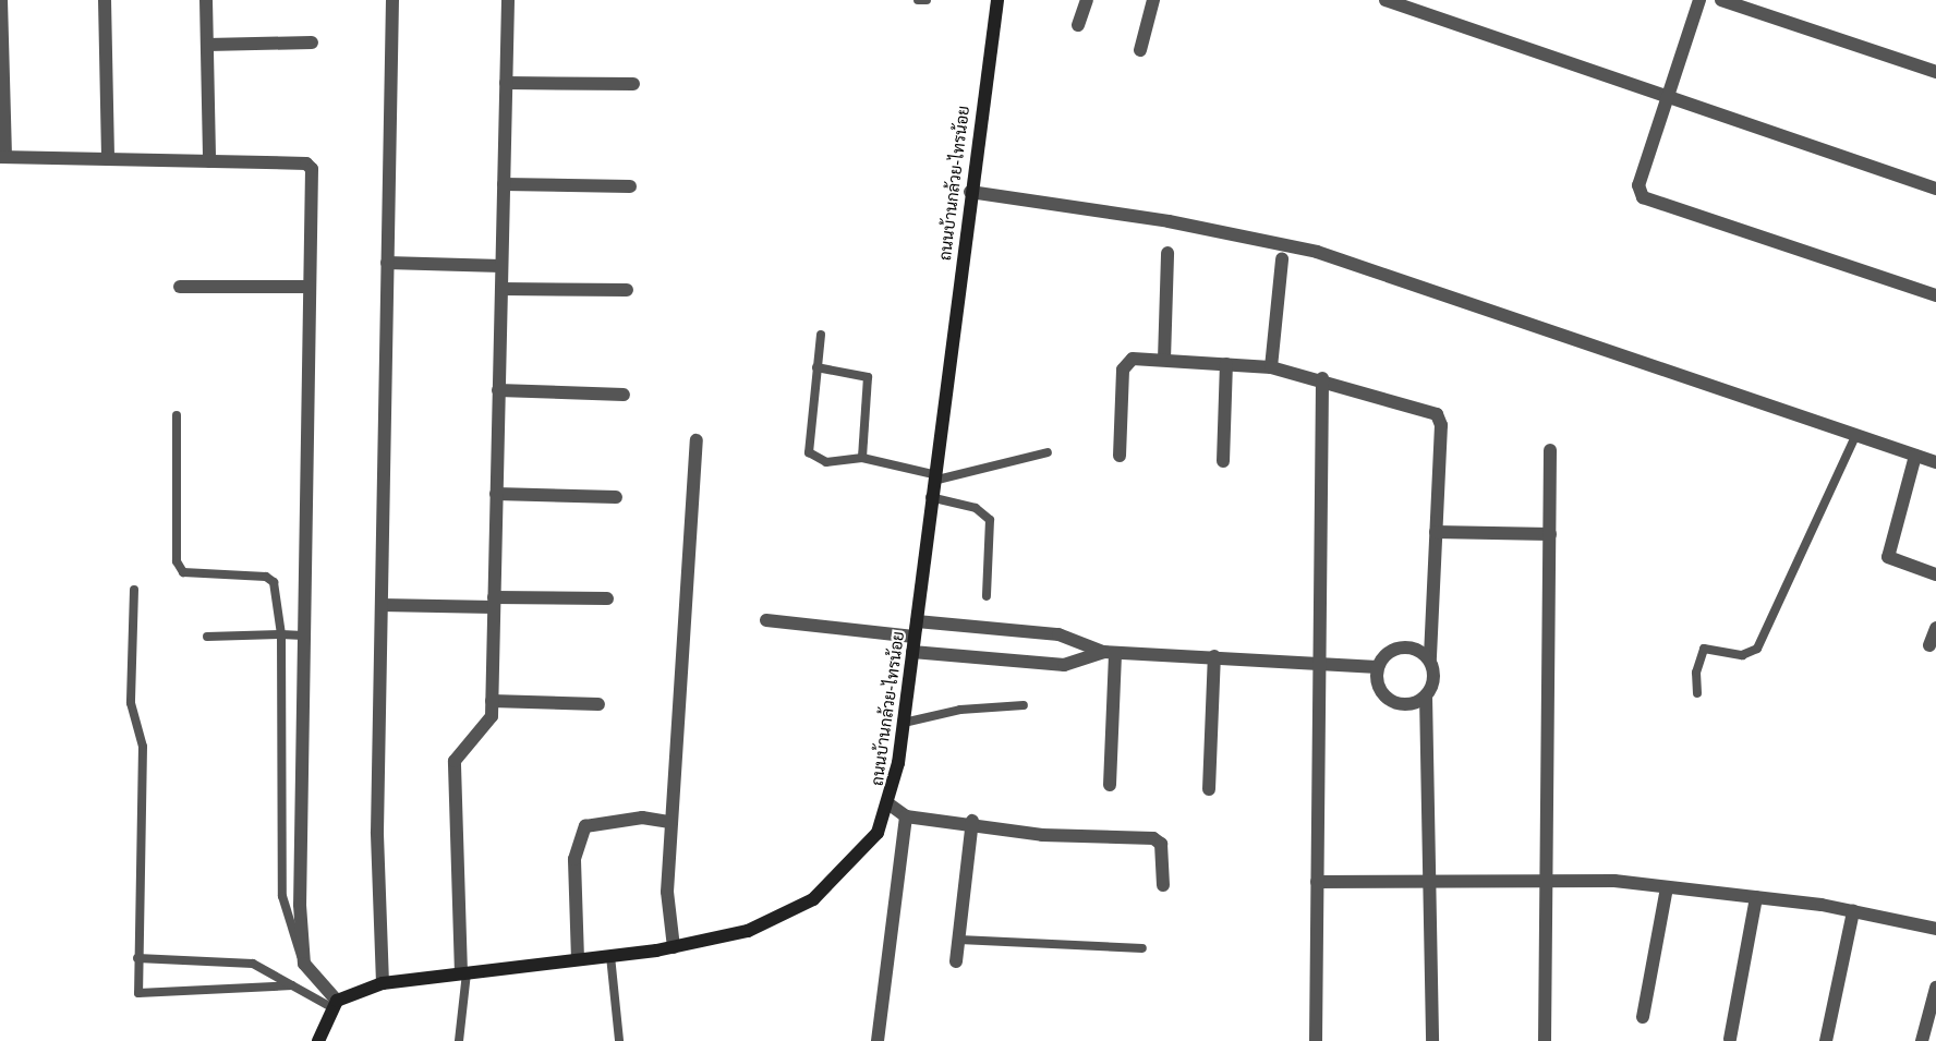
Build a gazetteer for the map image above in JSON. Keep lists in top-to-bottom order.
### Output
{
  "streets": {
    "street": ["ถนนบ้านกล้วย-ไทรน้อย"]
  }
}
